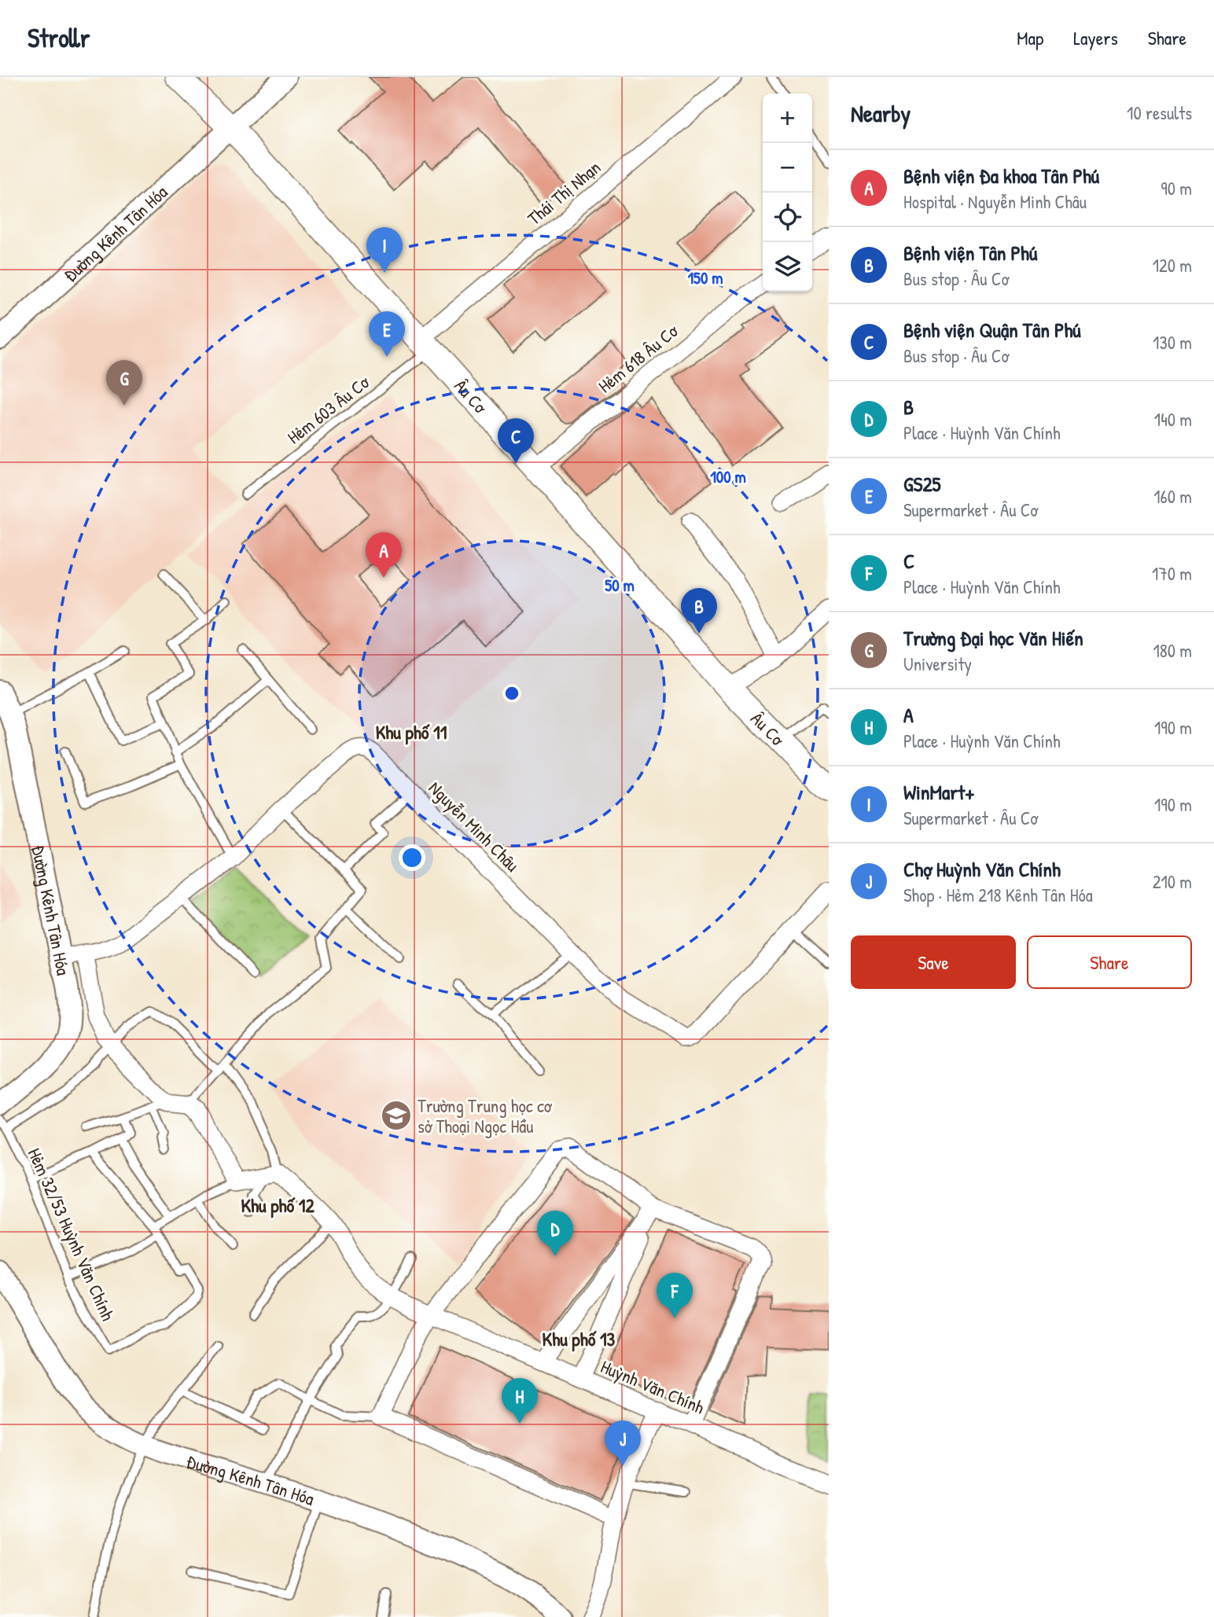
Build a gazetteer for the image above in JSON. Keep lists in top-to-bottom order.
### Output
{
  "streets": {
    "main road": ["Âu Cơ"],
    "street": [
      "Thái Thị Nhạn",
      "Đường Kênh Tân Hóa",
      "Hẻm 618 Âu Cơ",
      "Nguyễn Minh Châu",
      "Huỳnh Văn Chính"
    ],
    "lane": ["Hẻm 603 Âu Cơ", "Hẻm 32/53 Huỳnh Văn Chính"]
  },
  "crossings": [
    ["Thái Thị Nhạn", "Âu Cơ"],
    ["Thái Thị Nhạn", "Hẻm 603 Âu Cơ"],
    ["Đường Kênh Tân Hóa", "Âu Cơ"],
    ["Đường Kênh Tân Hóa", "Nguyễn Minh Châu"],
    ["Hẻm 618 Âu Cơ", "Âu Cơ"],
    ["Âu Cơ", "Hẻm 603 Âu Cơ"]
  ],
  "districts": ["Khu phố 11", "Khu phố 12", "Khu phố 13"],
  "places": {
    "school or university": ["Trường Trung học cơ sở Thoại Ngọc Hầu"]
  },
  "page": {
    "header": "Strollr",
    "nav": ["Map", "Layers", "Share"],
    "heading": ["Nearby", "10 results"],
    "map_buttons": ["+", "−"],
    "list": [
      {
        "mark": "A",
        "name": "Bệnh viện Đa khoa Tân Phú",
        "note": "Hospital · Nguyễn Minh Châu",
        "value": "90 m"
      },
      {
        "mark": "B",
        "name": "Bệnh viện Tân Phú",
        "note": "Bus stop · Âu Cơ",
        "value": "120 m"
      },
      {
        "mark": "C",
        "name": "Bệnh viện Quận Tân Phú",
        "note": "Bus stop · Âu Cơ",
        "value": "130 m"
      },
      {
        "mark": "D",
        "name": "B",
        "note": "Place · Huỳnh Văn Chính",
        "value": "140 m"
      },
      {
        "mark": "E",
        "name": "GS25",
        "note": "Supermarket · Âu Cơ",
        "value": "160 m"
      },
      {
        "mark": "F",
        "name": "C",
        "note": "Place · Huỳnh Văn Chính",
        "value": "170 m"
      },
      {
        "mark": "G",
        "name": "Trường Đại học Văn Hiến",
        "note": "University",
        "value": "180 m"
      },
      {
        "mark": "H",
        "name": "A",
        "note": "Place · Huỳnh Văn Chính",
        "value": "190 m"
      },
      {
        "mark": "I",
        "name": "WinMart+",
        "note": "Supermarket · Âu Cơ",
        "value": "190 m"
      },
      {
        "mark": "J",
        "name": "Chợ Huỳnh Văn Chính",
        "note": "Shop · Hẻm 218 Kênh Tân Hóa",
        "value": "210 m"
      }
    ],
    "pins": [
      "I",
      "E",
      "G",
      "C",
      "A",
      "B",
      "D",
      "F",
      "H",
      "J"
    ],
    "buttons": ["Save", "Share"]
  },
  "rings": ["150 m", "100 m", "50 m"]
}
